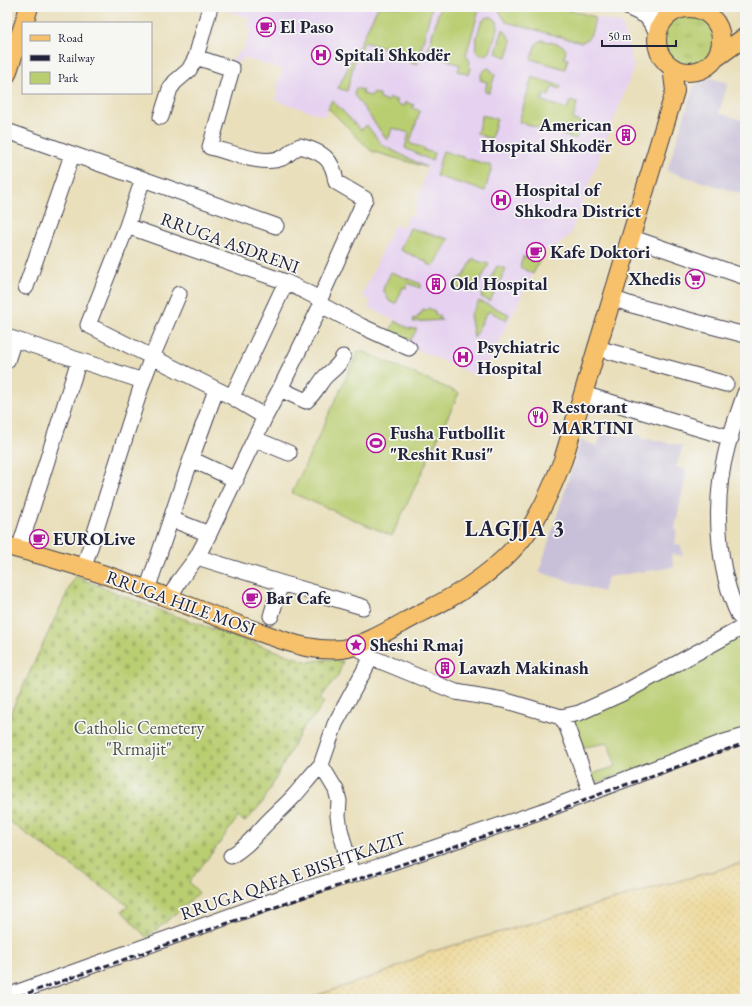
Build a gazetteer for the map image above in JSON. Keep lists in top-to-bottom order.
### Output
{
  "streets": {
    "main road": ["RRUGA HILE MOSI"],
    "street": ["RRUGA ASDRENI", "RRUGA QAFA E BISHTKAZIT"]
  },
  "districts": ["LAGJJA 3"],
  "parks": ["Catholic Cemetery \"Rrmajit\""],
  "places": {
    "cafe": [
      "El Paso",
      "Kafe Doktori",
      "EUROLive",
      "Bar Cafe"
    ],
    "hospital": ["Spitali Shkodër", "Hospital of Shkodra District", "Psychiatric Hospital"],
    "building": ["American Hospital Shkodër", "Old Hospital", "Lavazh Makinash"],
    "supermarket": ["Xhedis"],
    "restaurant": ["Restorant MARTINI"],
    "sports": ["Fusha Futbollit \"Reshit Rusi\""],
    "place": ["Sheshi Rmaj"]
  },
  "legend": ["Road", "Railway", "Park"],
  "scale_bar": "50 m"
}
